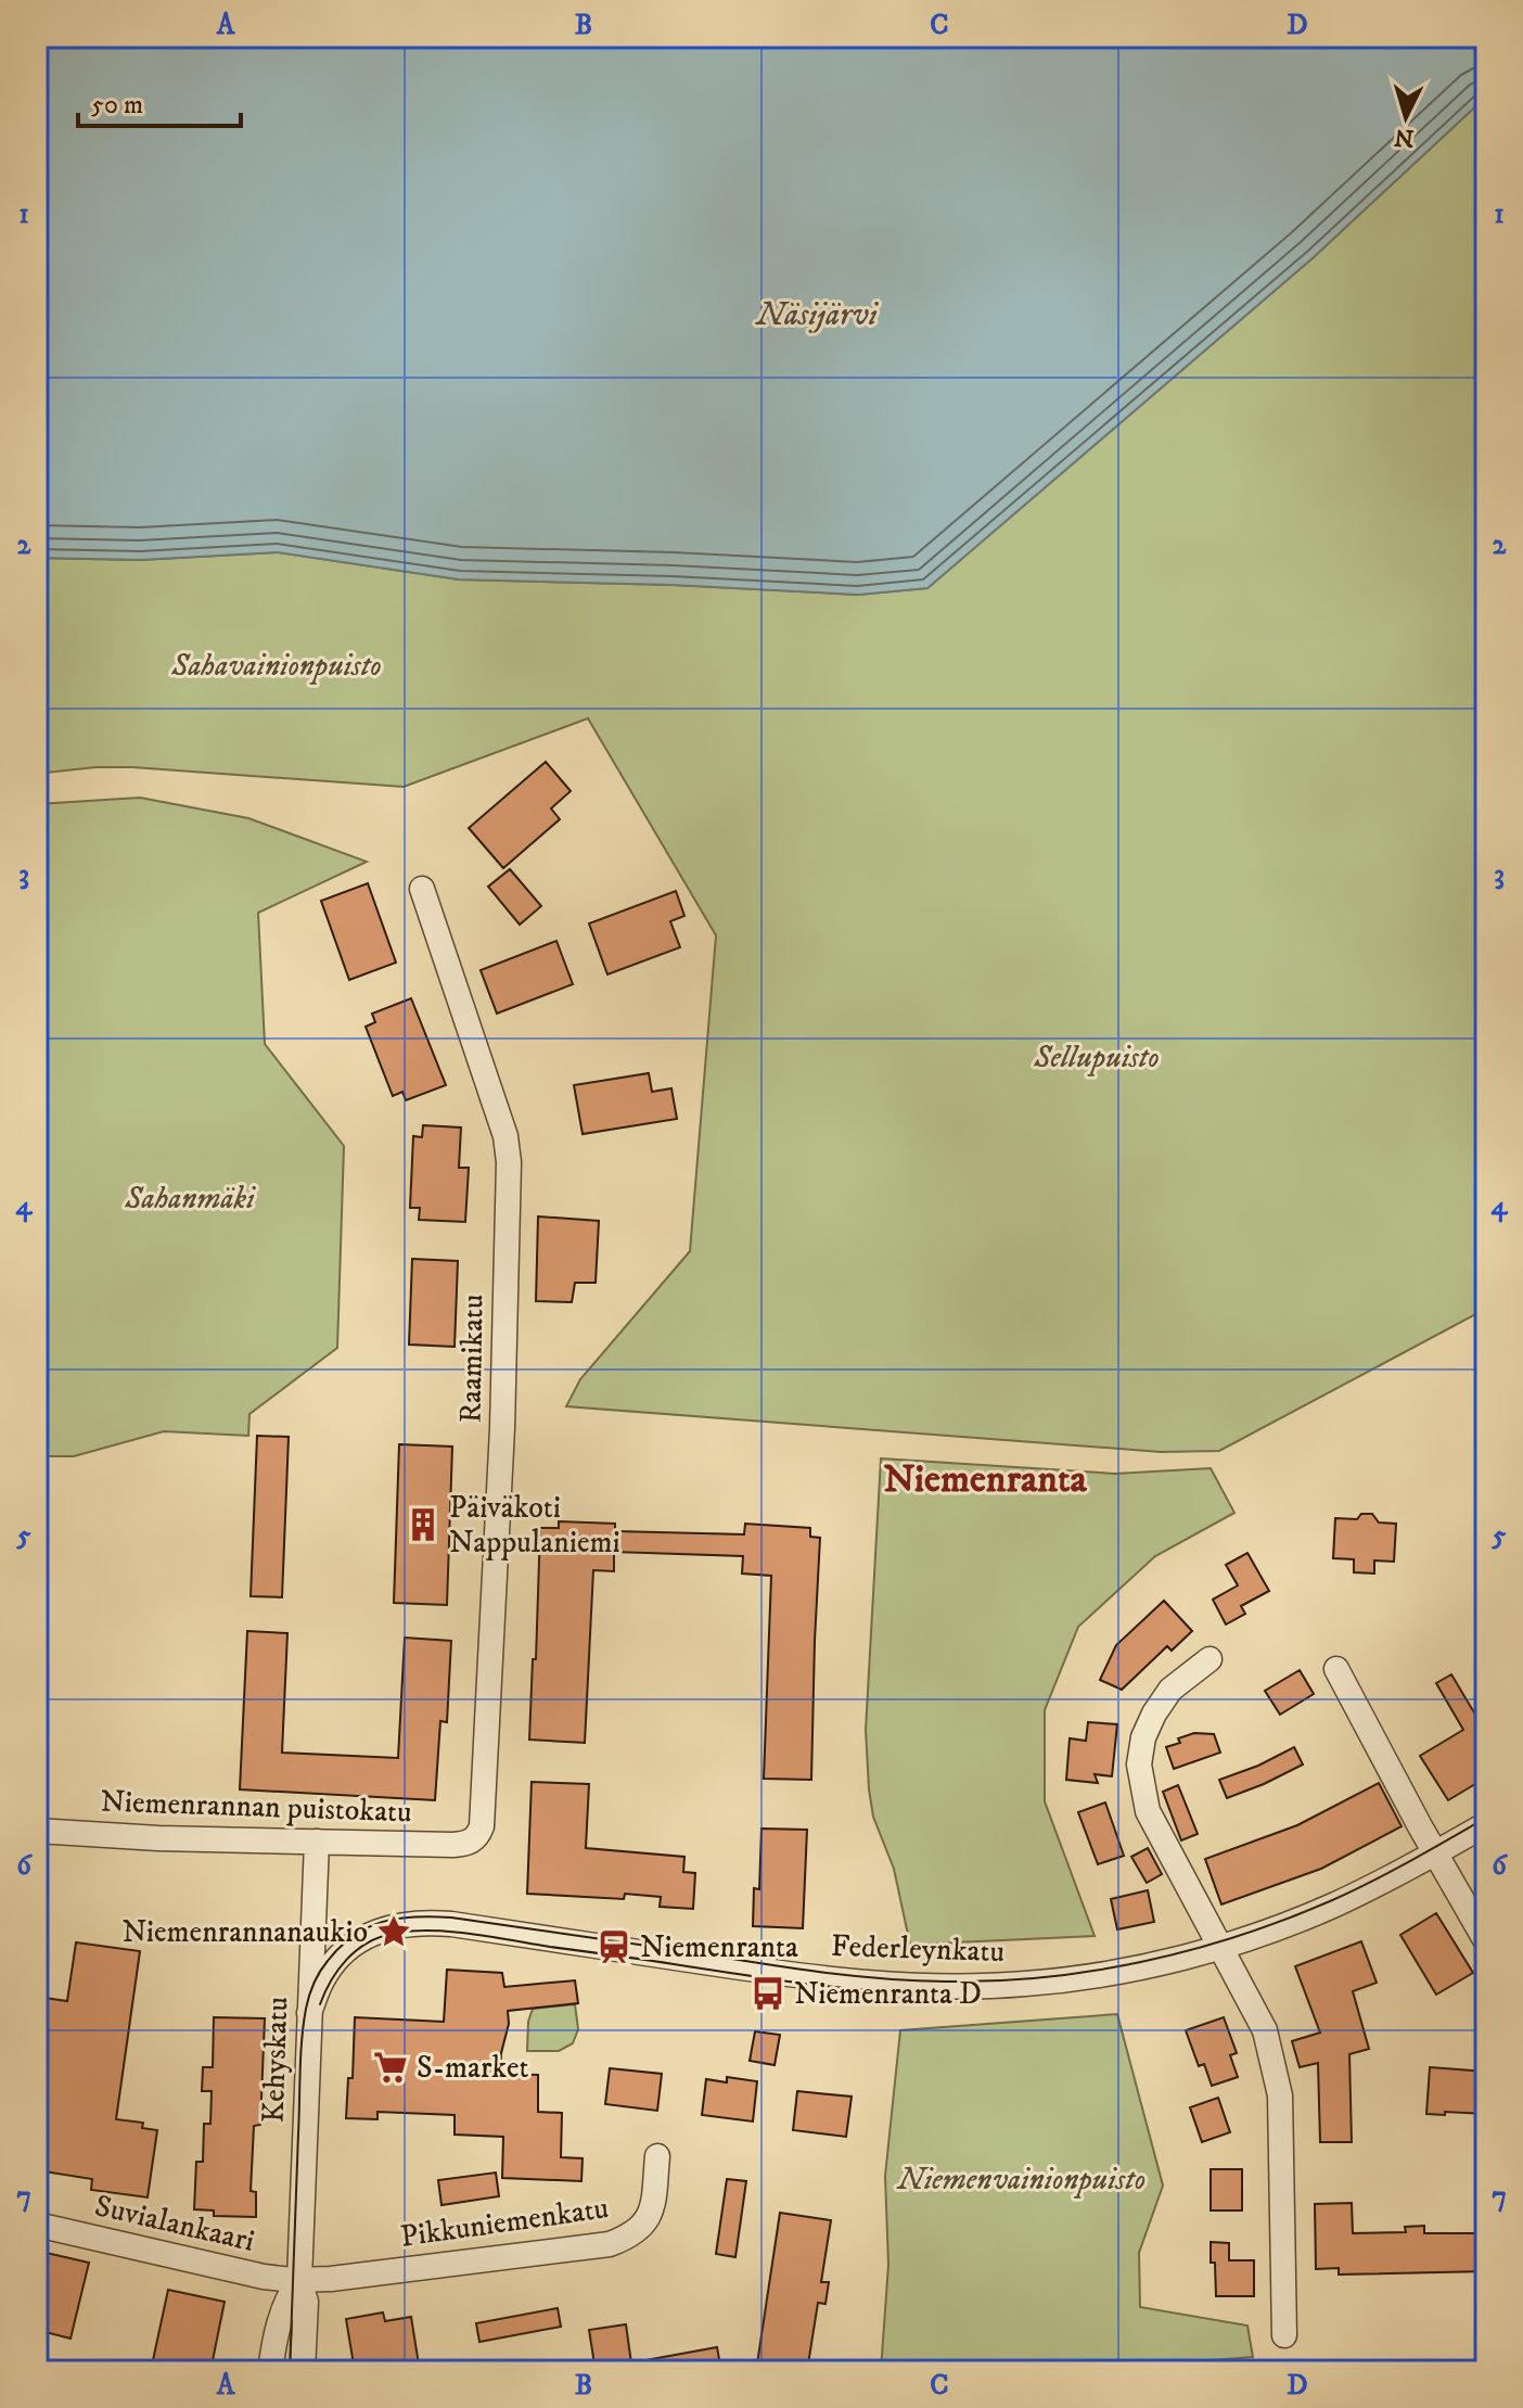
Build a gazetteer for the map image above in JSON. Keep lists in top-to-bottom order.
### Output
{
  "streets": {
    "street": [
      "Raamikatu",
      "Niemenrannan puistokatu",
      "Federleynkatu",
      "Kehyskatu",
      "Pikkuniemenkatu",
      "Suvialankaari"
    ]
  },
  "crossings": [
    ["Raamikatu", "Niemenrannan puistokatu"],
    ["Niemenrannan puistokatu", "Kehyskatu"],
    ["Federleynkatu", "Kehyskatu"],
    ["Kehyskatu", "Pikkuniemenkatu"],
    ["Kehyskatu", "Suvialankaari"],
    ["Pikkuniemenkatu", "Suvialankaari"]
  ],
  "districts": ["Niemenranta"],
  "water": ["Näsijärvi"],
  "parks": [
    "Sahavainionpuisto",
    "Sellupuisto",
    "Sahanmäki",
    "Niemenvainionpuisto"
  ],
  "places": {
    "building": ["Päiväkoti Nappulaniemi"],
    "place": ["Niemenrannanaukio"],
    "station": ["Niemenranta"],
    "bus stop": ["Niemenranta D"],
    "supermarket": ["S-market"]
  },
  "scale_bar": "50 m",
  "north": "bottom",
  "grid": {
    "columns": [
      "A",
      "B",
      "C",
      "D"
    ],
    "rows": [
      "1",
      "2",
      "3",
      "4",
      "5",
      "6",
      "7"
    ]
  }
}
